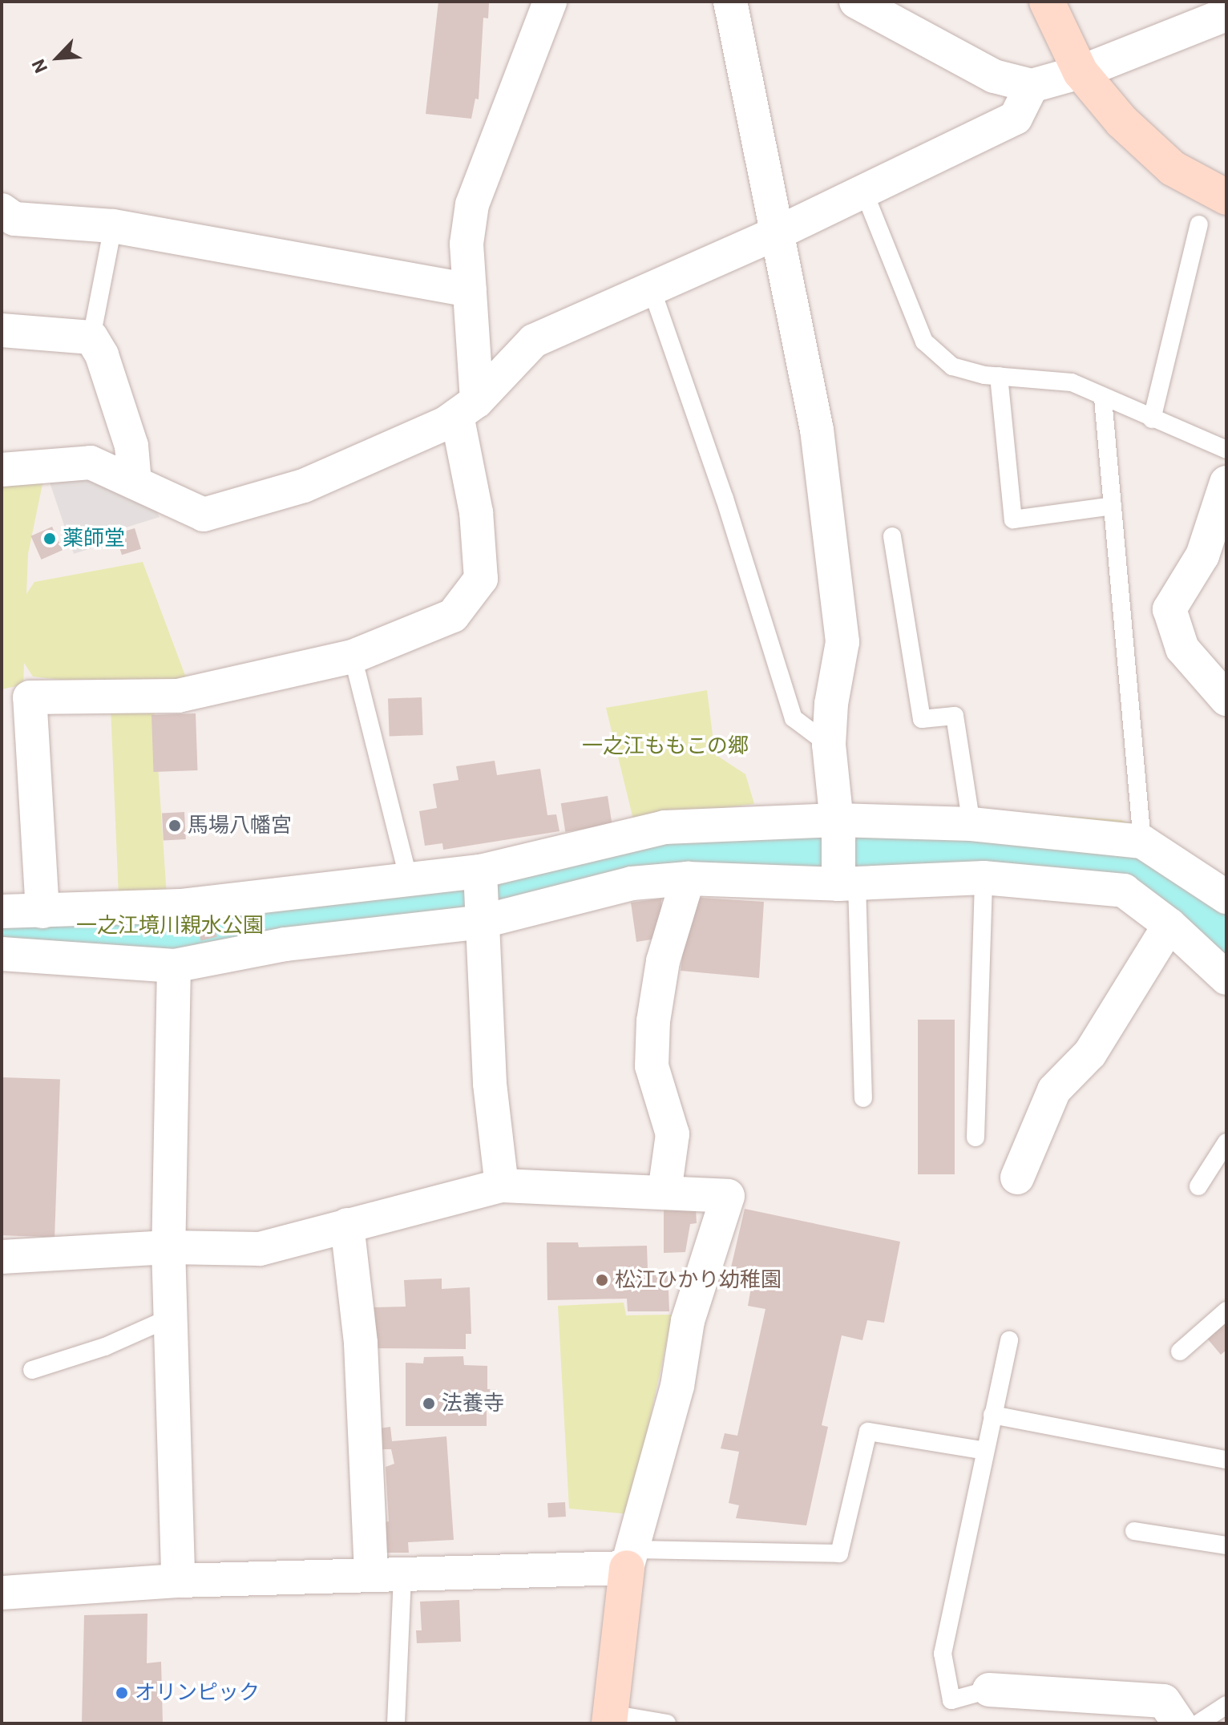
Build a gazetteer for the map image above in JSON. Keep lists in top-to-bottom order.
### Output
{
  "parks": ["一之江ももこの郷", "一之江境川親水公園"],
  "places": [
    "薬師堂",
    "馬場八幡宮",
    "松江ひかり幼稚園",
    "法養寺",
    "オリンピック"
  ],
  "north": "bottom left"
}
